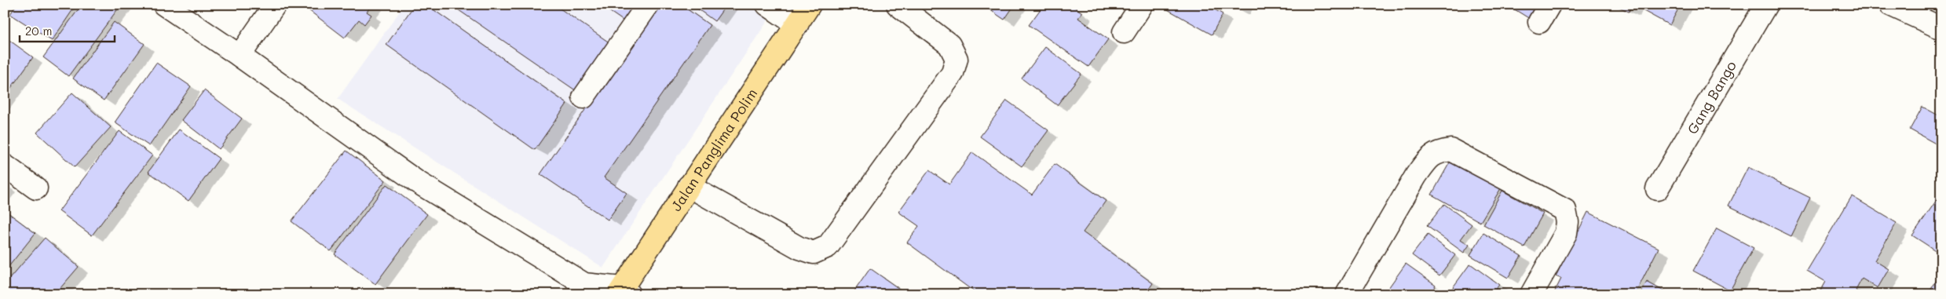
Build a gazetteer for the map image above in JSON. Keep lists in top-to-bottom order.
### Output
{
  "streets": {
    "main road": ["Jalan Panglima Polim"],
    "street": ["Gang Bango"]
  },
  "scale_bar": "20 m"
}
